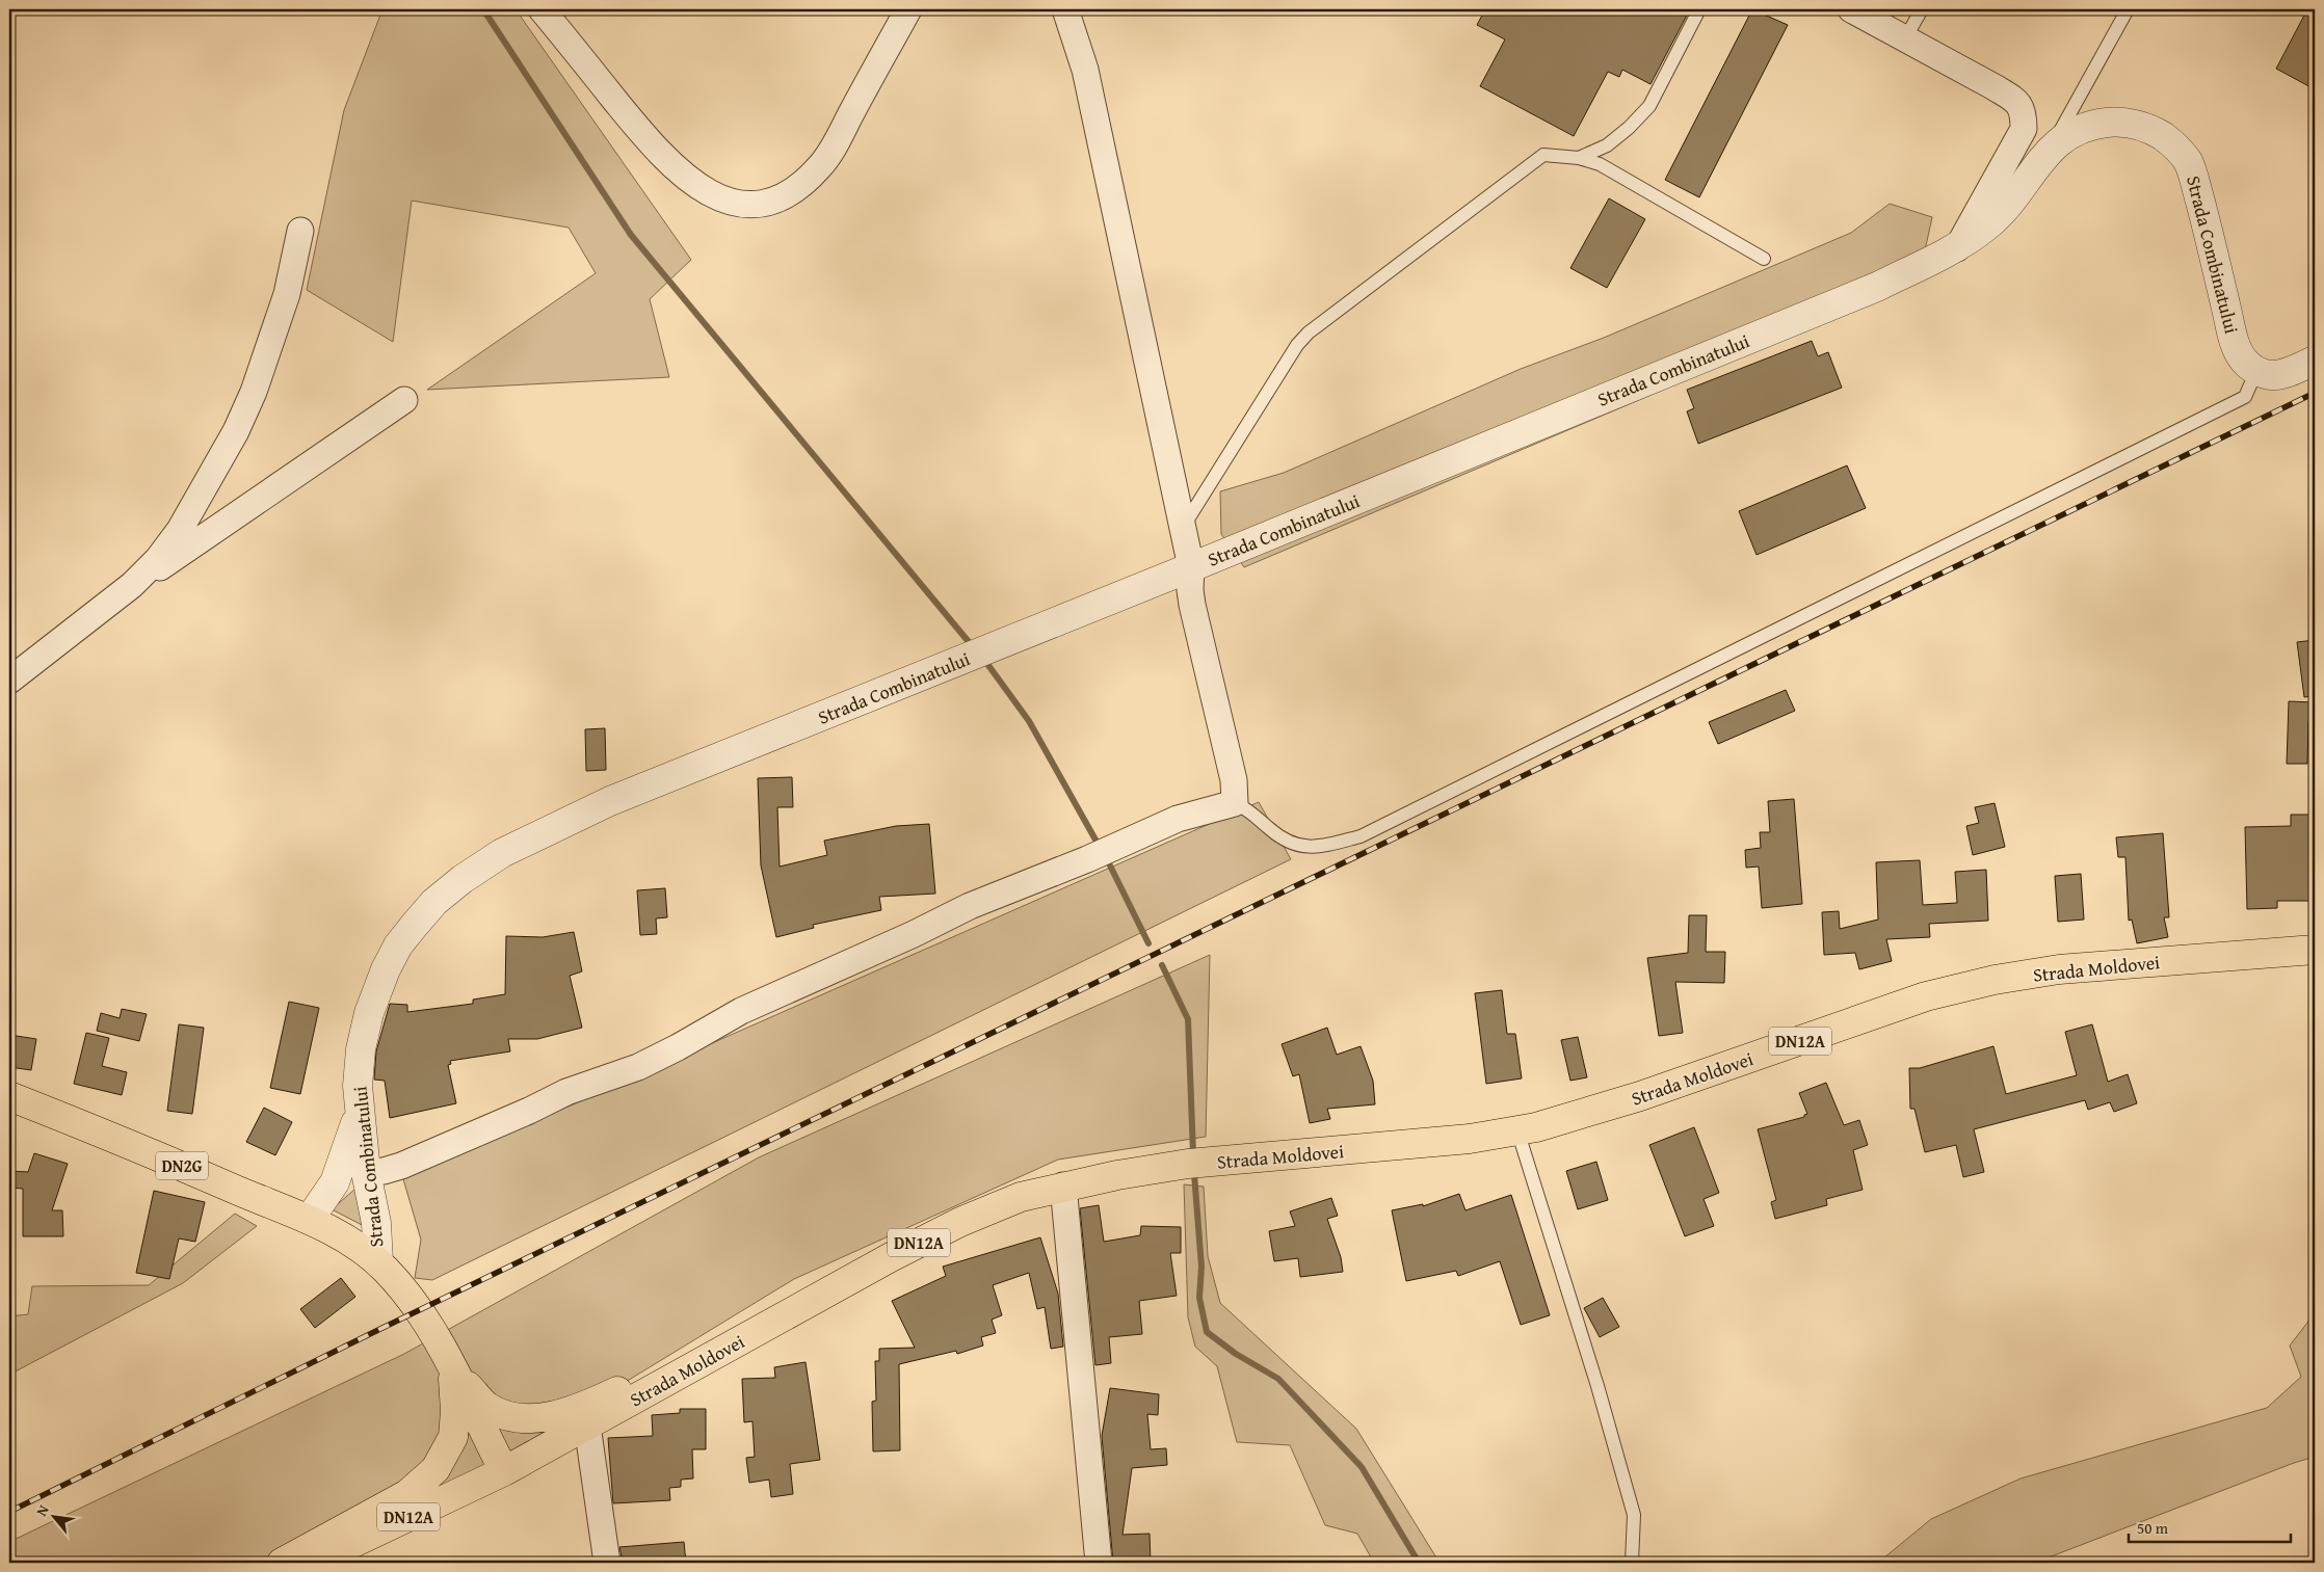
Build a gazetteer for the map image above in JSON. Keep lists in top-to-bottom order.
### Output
{
  "streets": {
    "main road": [
      "Strada Combinatului",
      "Strada Moldovei",
      "DN12A",
      "DN2G"
    ]
  },
  "crossings": [
    ["Strada Combinatului", "Strada Moldovei"]
  ],
  "scale_bar": "50 m",
  "north": "top left"
}
